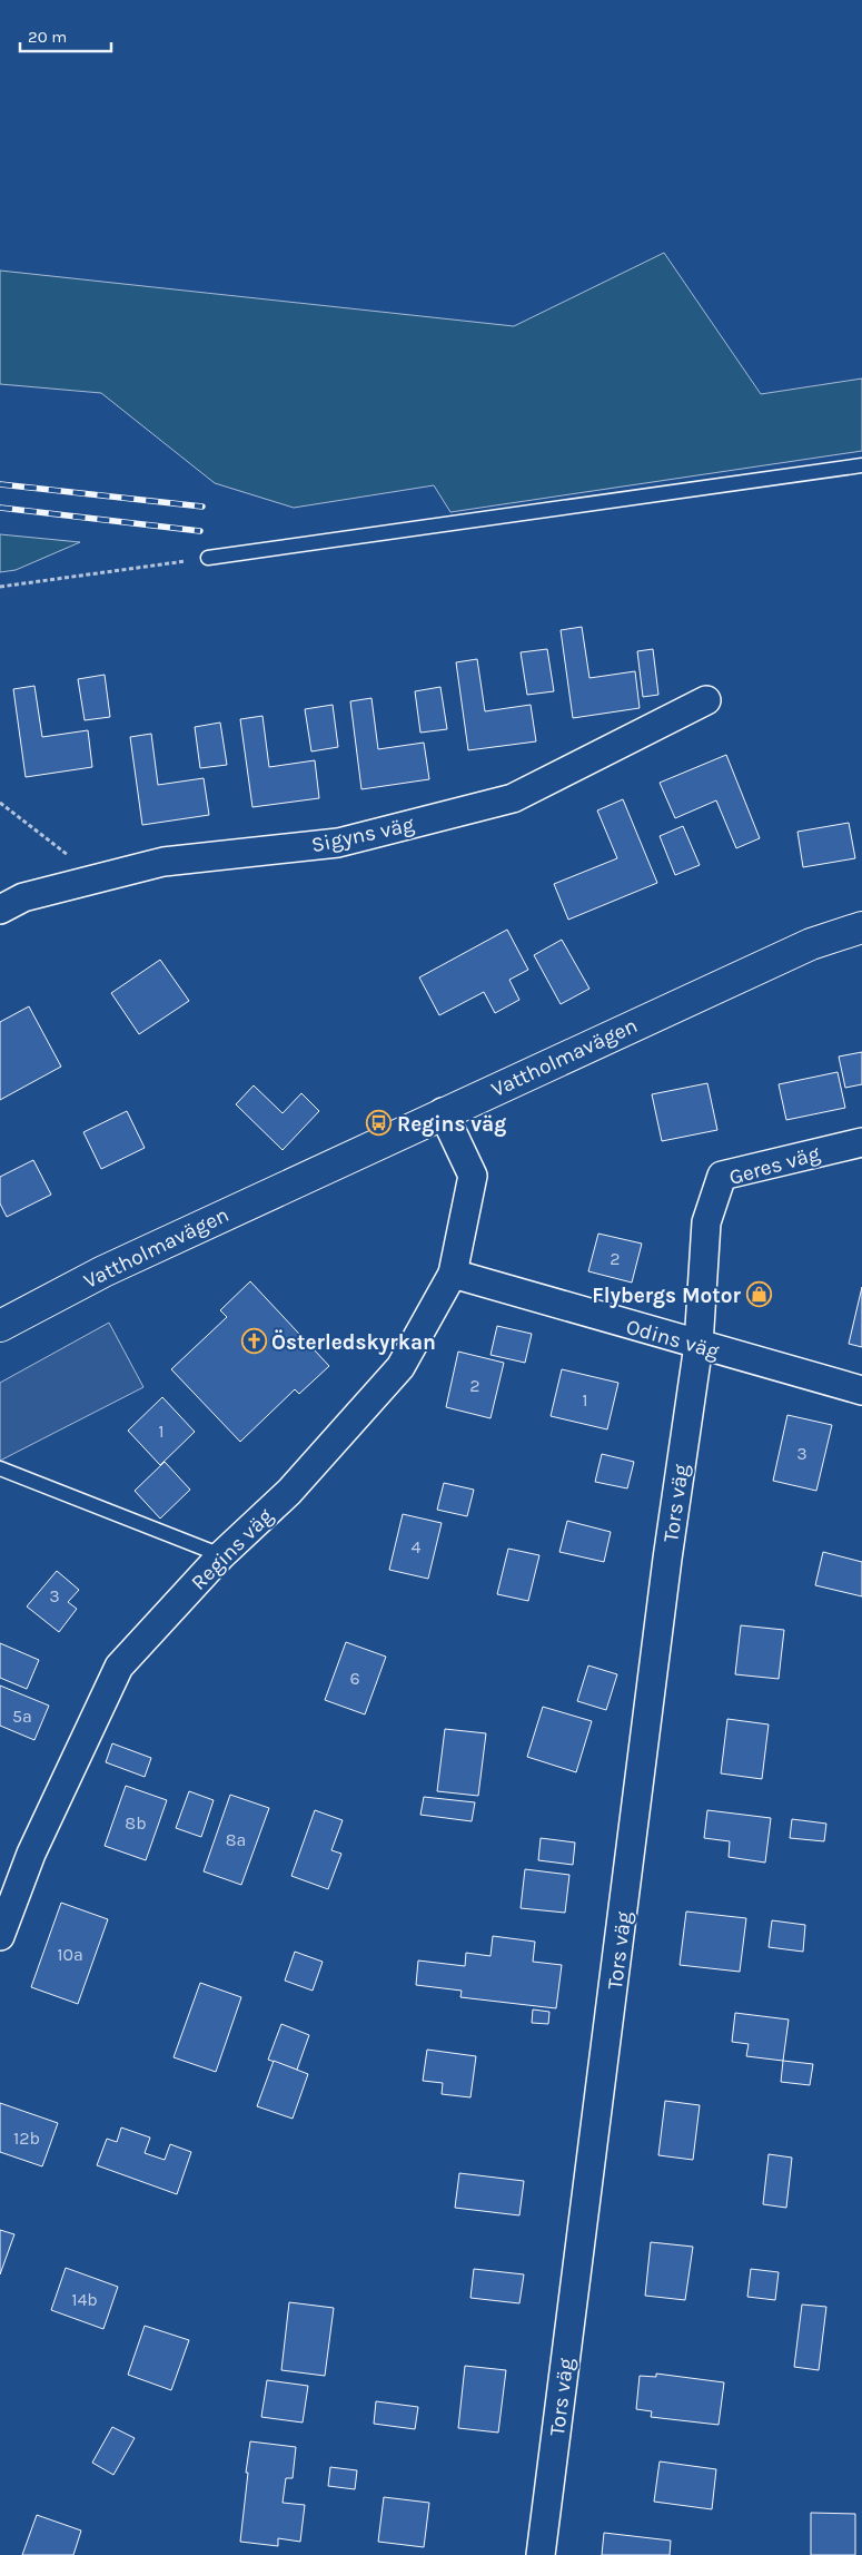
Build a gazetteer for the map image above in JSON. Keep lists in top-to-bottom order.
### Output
{
  "streets": {
    "main road": ["Vattholmavägen"],
    "street": [
      "Sigyns väg",
      "Geres väg",
      "Odins väg",
      "Tors väg",
      "Regins väg"
    ]
  },
  "crossings": [
    ["Vattholmavägen", "Regins väg"],
    ["Geres väg", "Odins väg"],
    ["Geres väg", "Tors väg"],
    ["Odins väg", "Tors väg"],
    ["Odins väg", "Regins väg"]
  ],
  "places": {
    "bus stop": ["Regins väg"],
    "shop": ["Flybergs Motor"],
    "church": ["Österledskyrkan"]
  },
  "house_numbers": [
    "2",
    "2",
    "1",
    "1",
    "3",
    "4",
    "3",
    "6",
    "5a",
    "8b",
    "8a",
    "10a",
    "12b",
    "14b"
  ],
  "scale_bar": "20 m"
}
